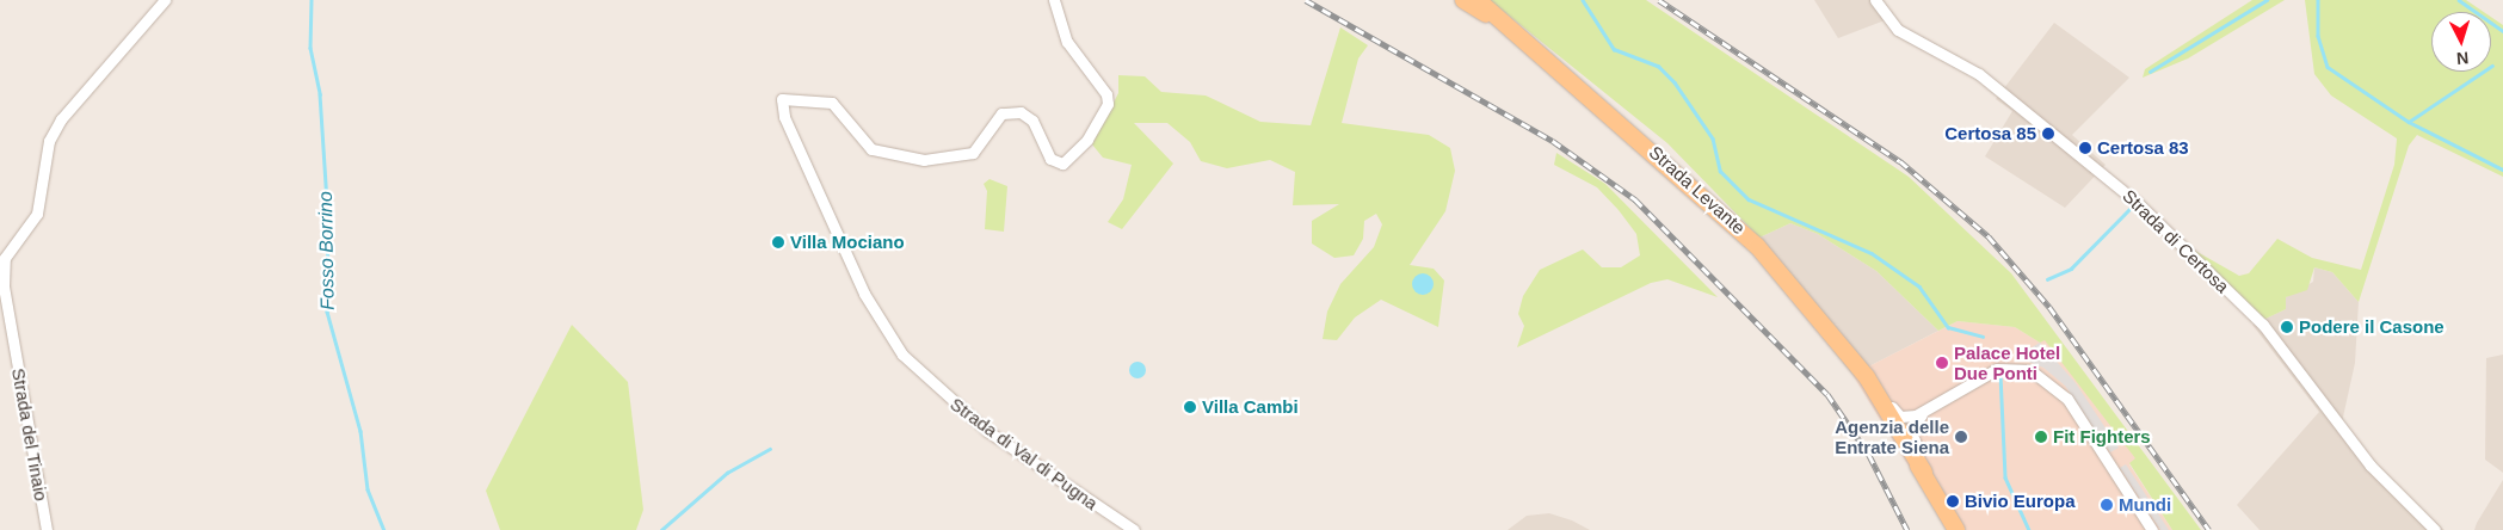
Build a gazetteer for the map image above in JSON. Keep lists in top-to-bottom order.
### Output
{
  "streets": {
    "main road": ["Strada Levante"],
    "street": ["Strada di Certosa", "Strada del Tinaio", "Strada di Val di Pugna"]
  },
  "water": ["Fosso Borrino"],
  "places": [
    "Certosa 85",
    "Certosa 83",
    "Villa Mociano",
    "Podere il Casone",
    "Palace Hotel Due Ponti",
    "Villa Cambi",
    "Agenzia delle Entrate Siena",
    "Fit Fighters",
    "Bivio Europa",
    "Mundi"
  ],
  "north": "bottom"
}
